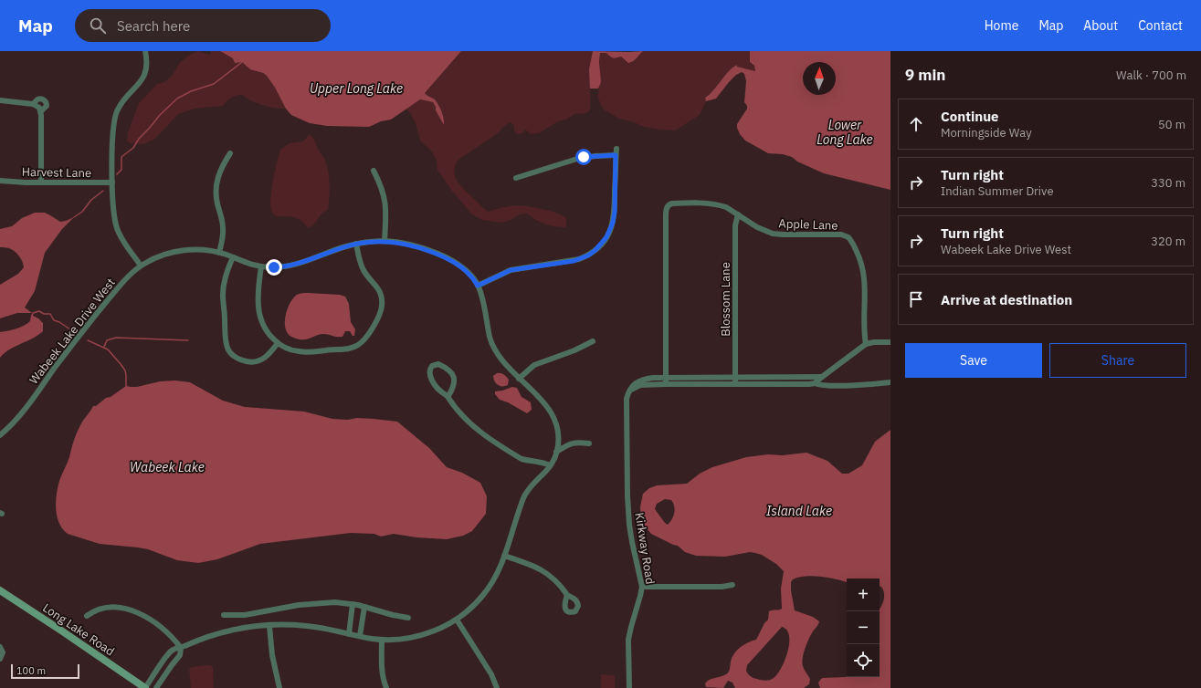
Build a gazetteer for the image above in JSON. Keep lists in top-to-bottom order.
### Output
{
  "streets": {
    "main road": ["Long Lake Road"],
    "street": [
      "Harvest Lane",
      "Apple Lane",
      "Blossom Lane",
      "Wabeek Lake Drive West",
      "Kirkway Road"
    ]
  },
  "crossings": [
    ["Apple Lane", "Blossom Lane"],
    ["Apple Lane", "Kirkway Road"],
    ["Blossom Lane", "Kirkway Road"]
  ],
  "water": [
    "Upper Long Lake",
    "Lower Long Lake",
    "Wabeek Lake",
    "Island Lake"
  ],
  "scale_bar": "100 m",
  "north": "top",
  "page": {
    "header": "Map",
    "search": "Search here",
    "nav": [
      "Home",
      "Map",
      "About",
      "Contact"
    ],
    "heading": ["9 min", "Walk · 700 m"],
    "list": [
      ["Continue", "Morningside Way", "50 m"],
      ["Turn right", "Indian Summer Drive", "330 m"],
      ["Turn right", "Wabeek Lake Drive West", "320 m"],
      "Arrive at destination"
    ],
    "buttons": ["Save", "Share"],
    "map_buttons": ["+", "−"],
    "scale": "100 m"
  }
}
